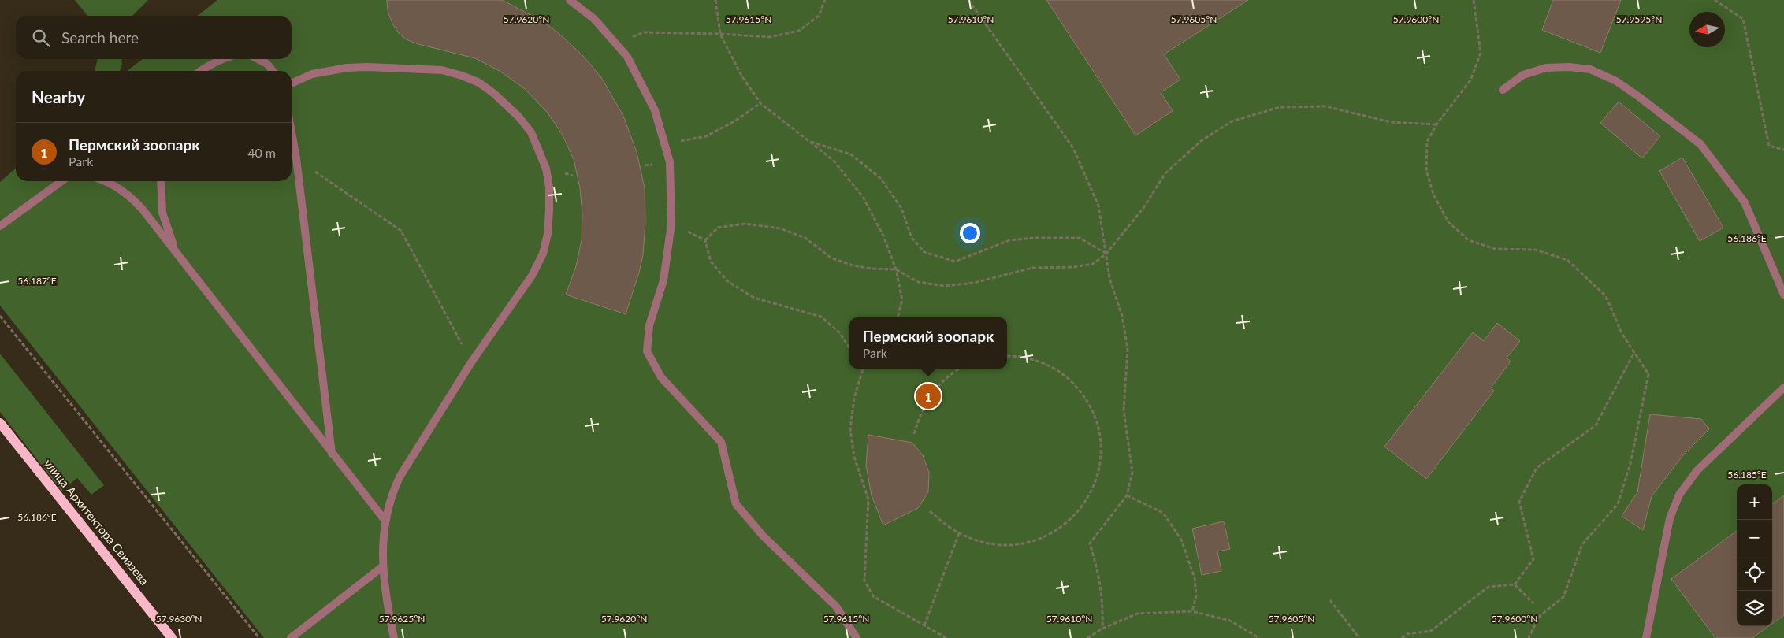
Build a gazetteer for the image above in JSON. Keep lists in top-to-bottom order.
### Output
{
  "streets": {
    "main road": ["улица Архитектора Свиязева"]
  },
  "north": "left",
  "page": {
    "search": "Search here",
    "heading": "Nearby",
    "list": [
      {
        "mark": "1",
        "name": "Пермский зоопарк",
        "note": "Park",
        "value": "40 m"
      }
    ],
    "popup": ["Пермский зоопарк", "Park"],
    "pins": "1",
    "map_buttons": ["+", "−"]
  },
  "coordinates": [
    "57.9620°N",
    "57.9615°N",
    "57.9610°N",
    "57.9605°N",
    "57.9600°N",
    "57.9595°N",
    "56.186°E",
    "56.187°E",
    "56.185°E",
    "57.9630°N",
    "57.9625°N"
  ]
}
